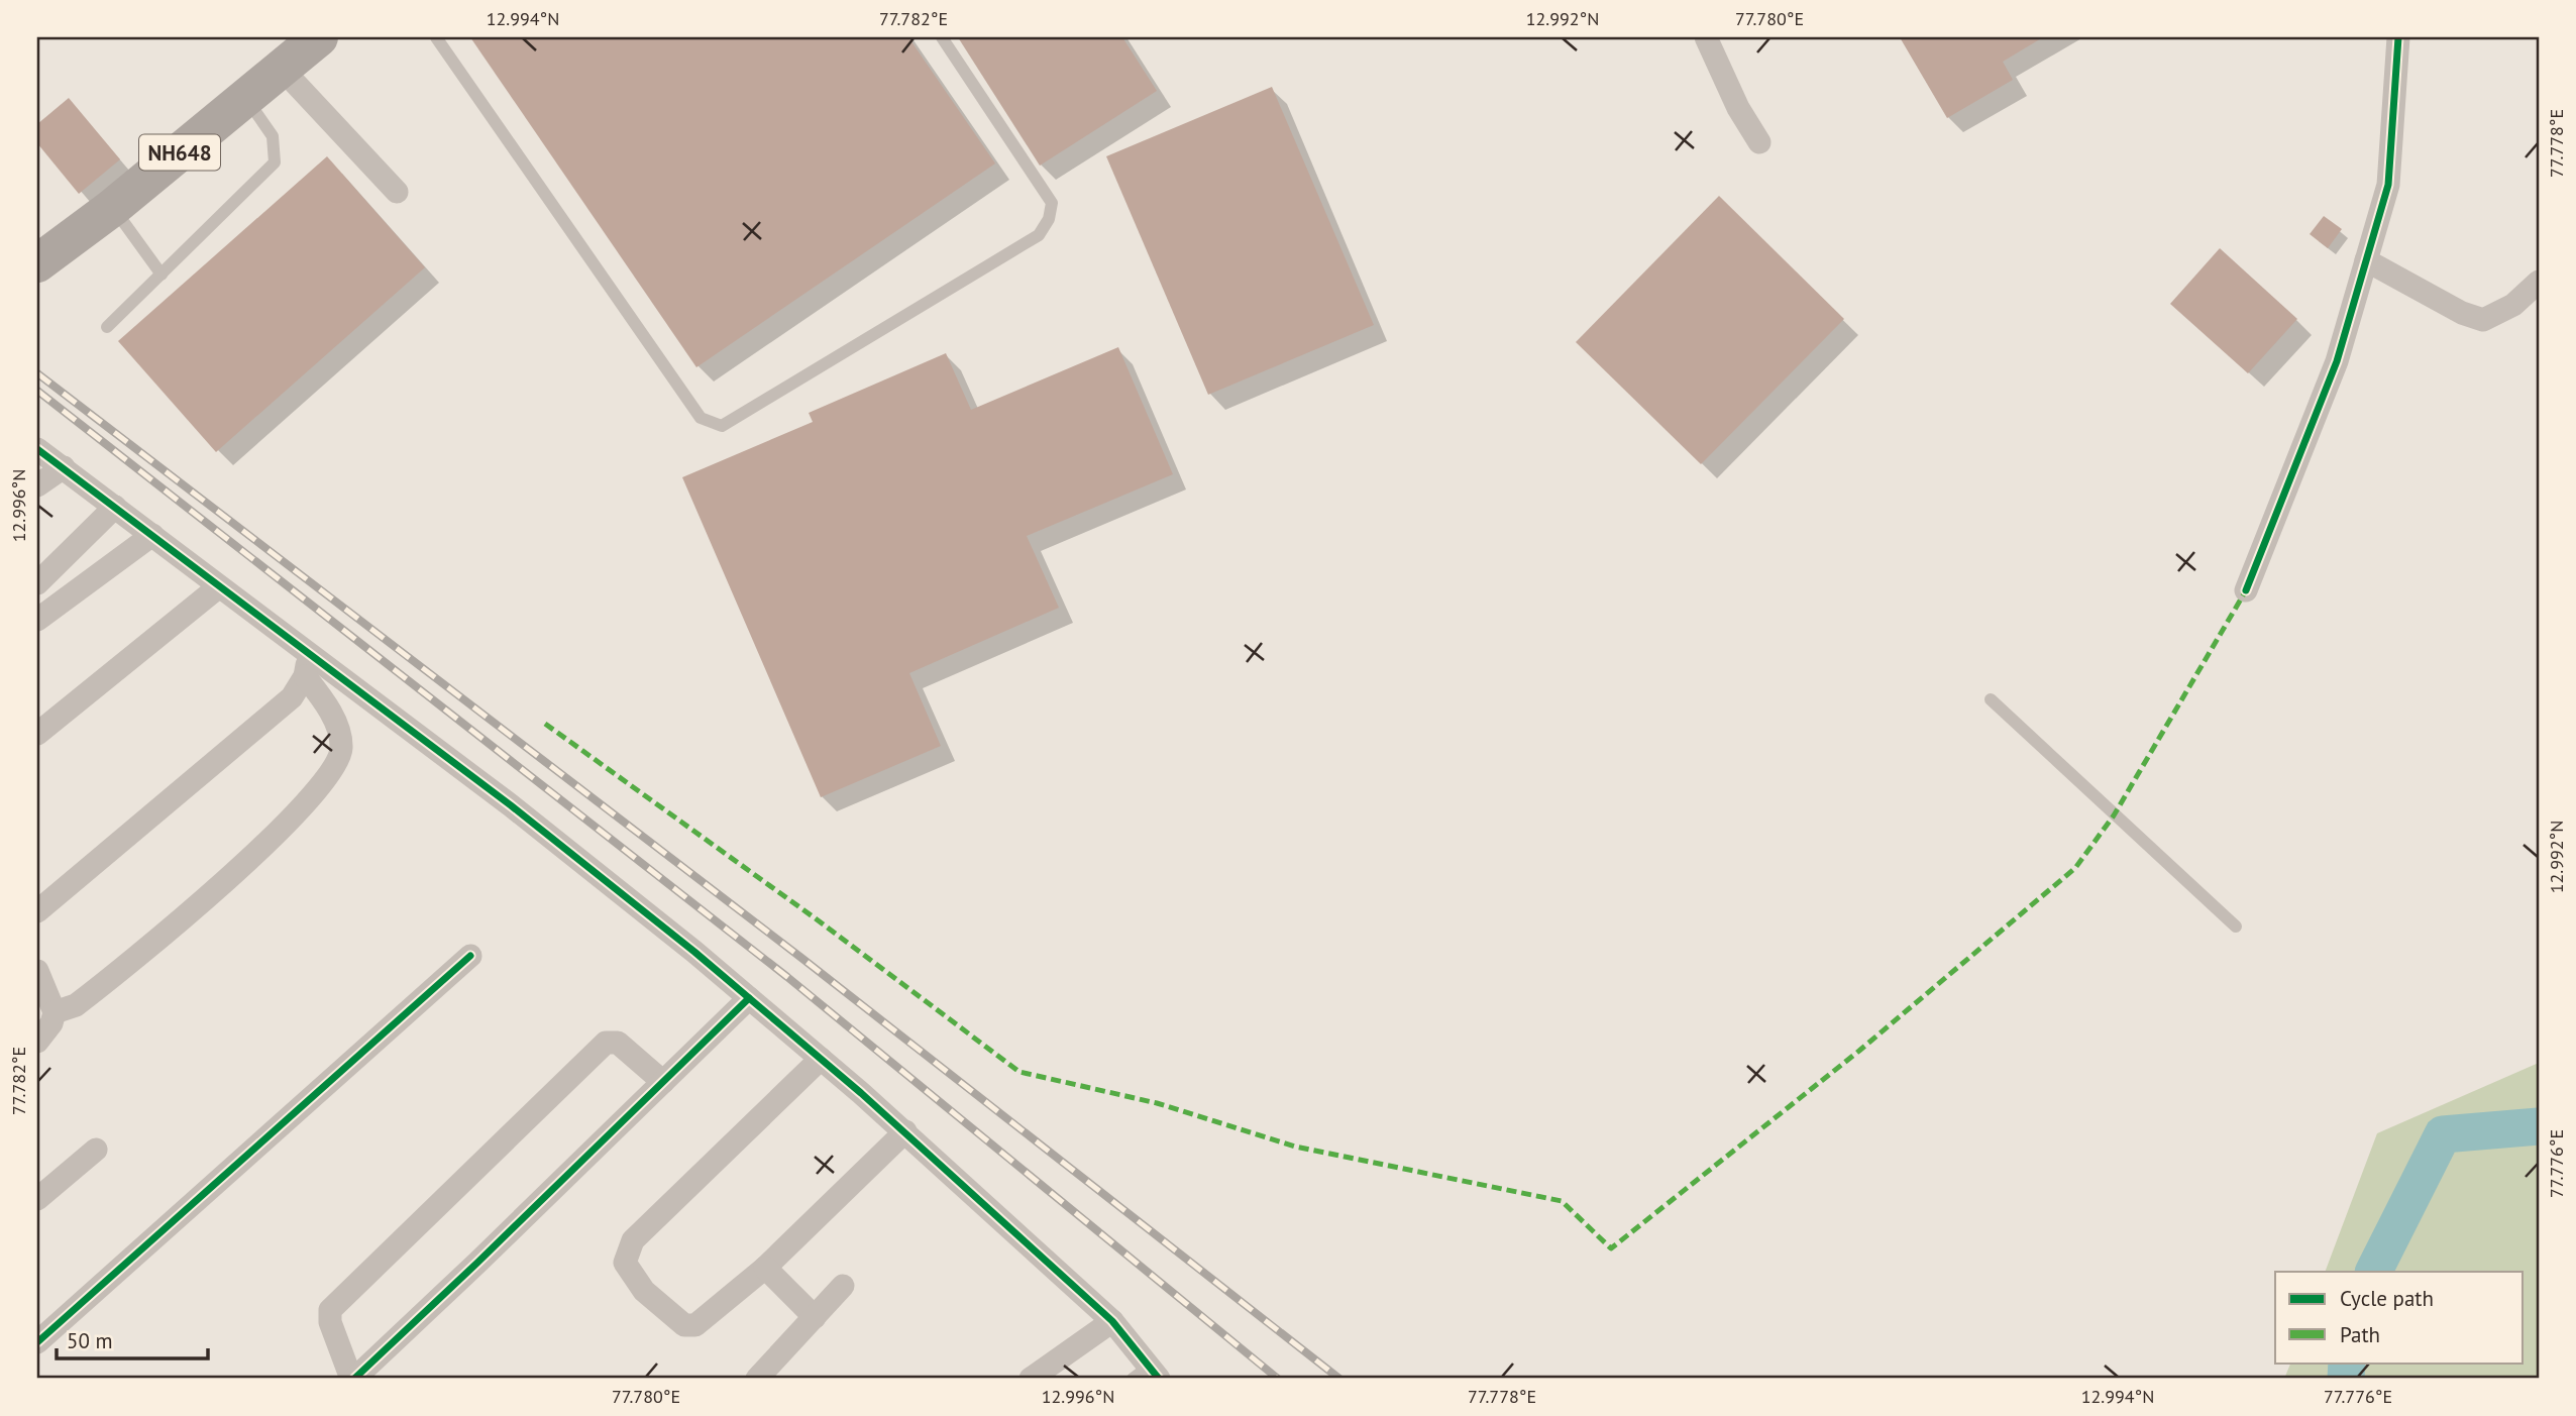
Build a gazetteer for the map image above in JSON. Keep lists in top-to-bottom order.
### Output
{
  "streets": {
    "highway": ["NH648"]
  },
  "legend": ["Cycle path", "Path"],
  "scale_bar": "50 m",
  "coordinates": [
    "12.994°N",
    "77.782°E",
    "12.992°N",
    "77.780°E",
    "77.778°E",
    "12.996°N",
    "77.776°E"
  ]
}
